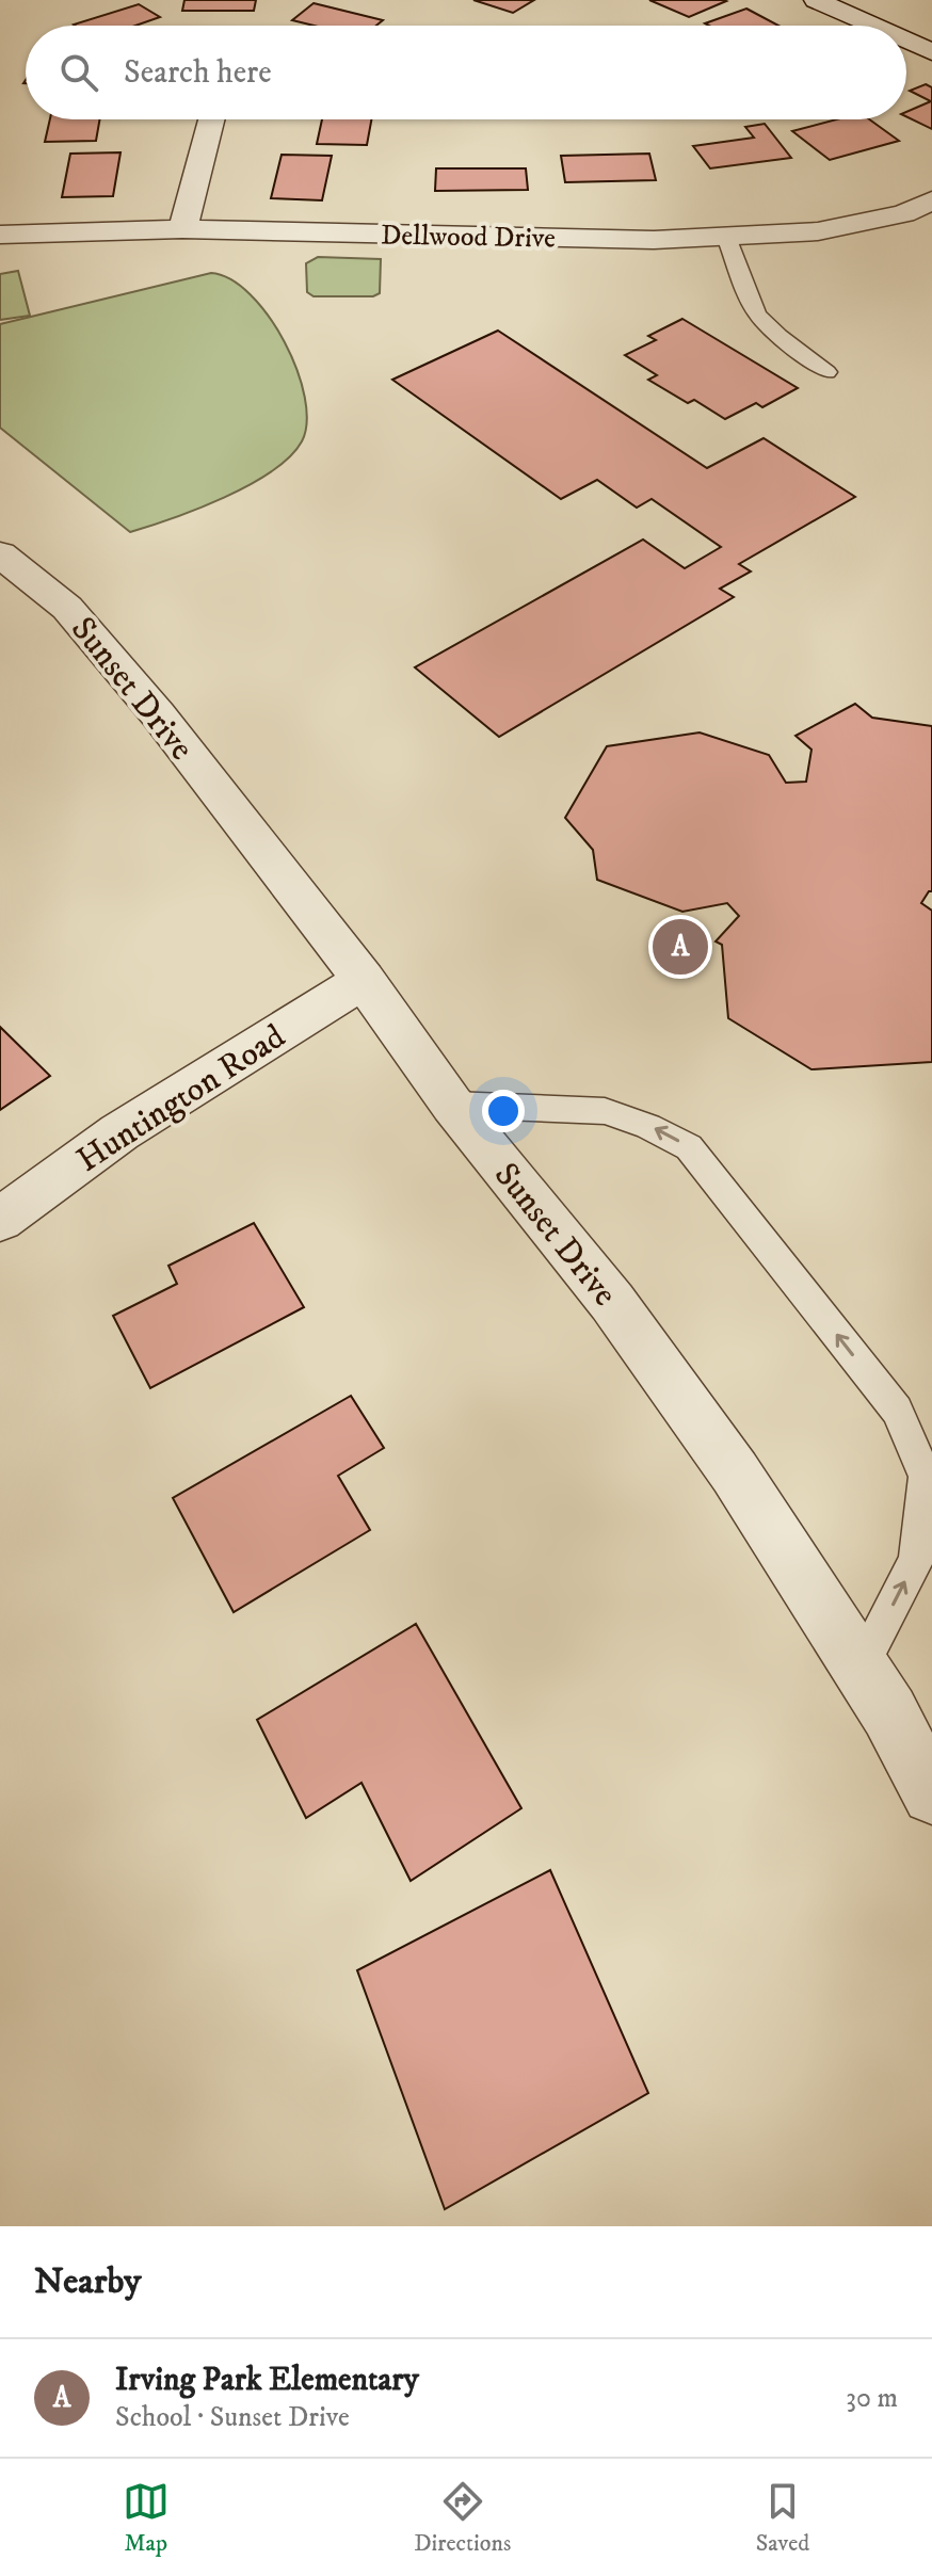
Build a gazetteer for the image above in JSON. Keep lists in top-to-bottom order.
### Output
{
  "streets": {
    "street": ["Dellwood Drive", "Sunset Drive", "Huntington Road"]
  },
  "crossings": [
    ["Sunset Drive", "Huntington Road"]
  ],
  "page": {
    "search": "Search here",
    "pins": "A",
    "heading": "Nearby",
    "list": [
      {
        "mark": "A",
        "name": "Irving Park Elementary",
        "note": "School · Sunset Drive",
        "value": "30 m"
      }
    ],
    "nav": ["Map", "Directions", "Saved"]
  }
}
